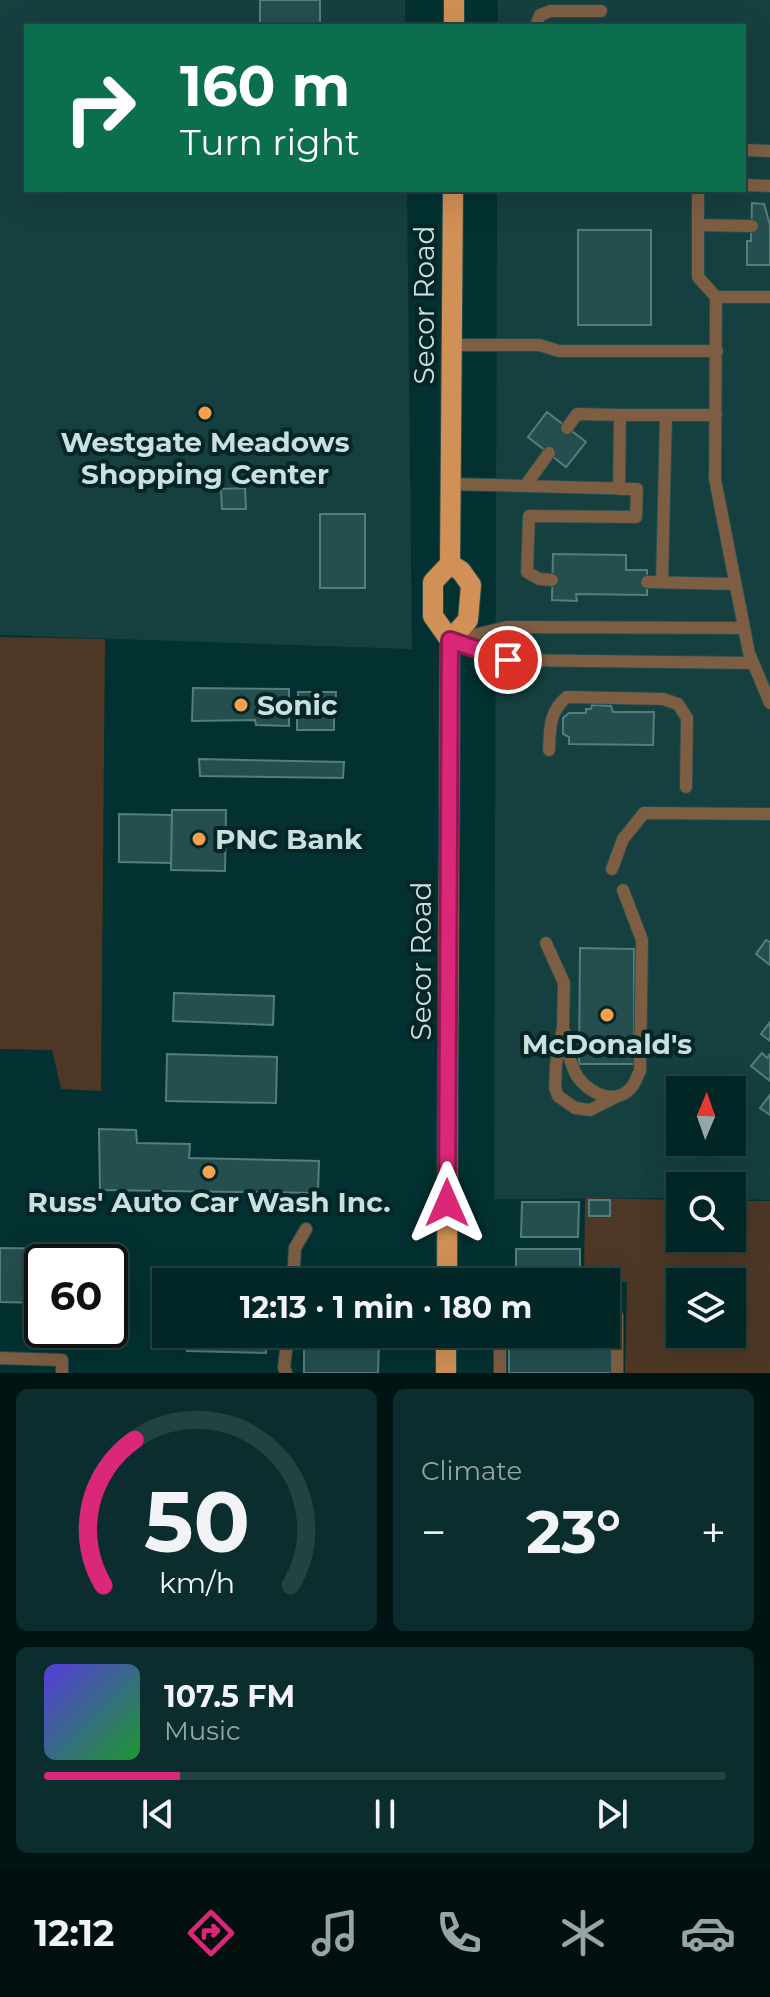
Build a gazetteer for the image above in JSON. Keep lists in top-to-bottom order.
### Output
{
  "streets": {
    "main road": ["Secor Road"]
  },
  "places": [
    "Westgate Meadows Shopping Center",
    "Sonic",
    "PNC Bank",
    "McDonald's",
    "Russ' Auto Car Wash Inc."
  ],
  "north": "top",
  "page": {
    "turn": ["160 m", "Turn right"],
    "limit": "60",
    "trip": "12:13 · 1 min · 180 m",
    "tile": "Climate",
    "heat": ["−", "23°", "+"],
    "song": ["107.5 FM", "Music"],
    "tabs": "12:12",
    "gauge": ["50", "km/h"]
  }
}
